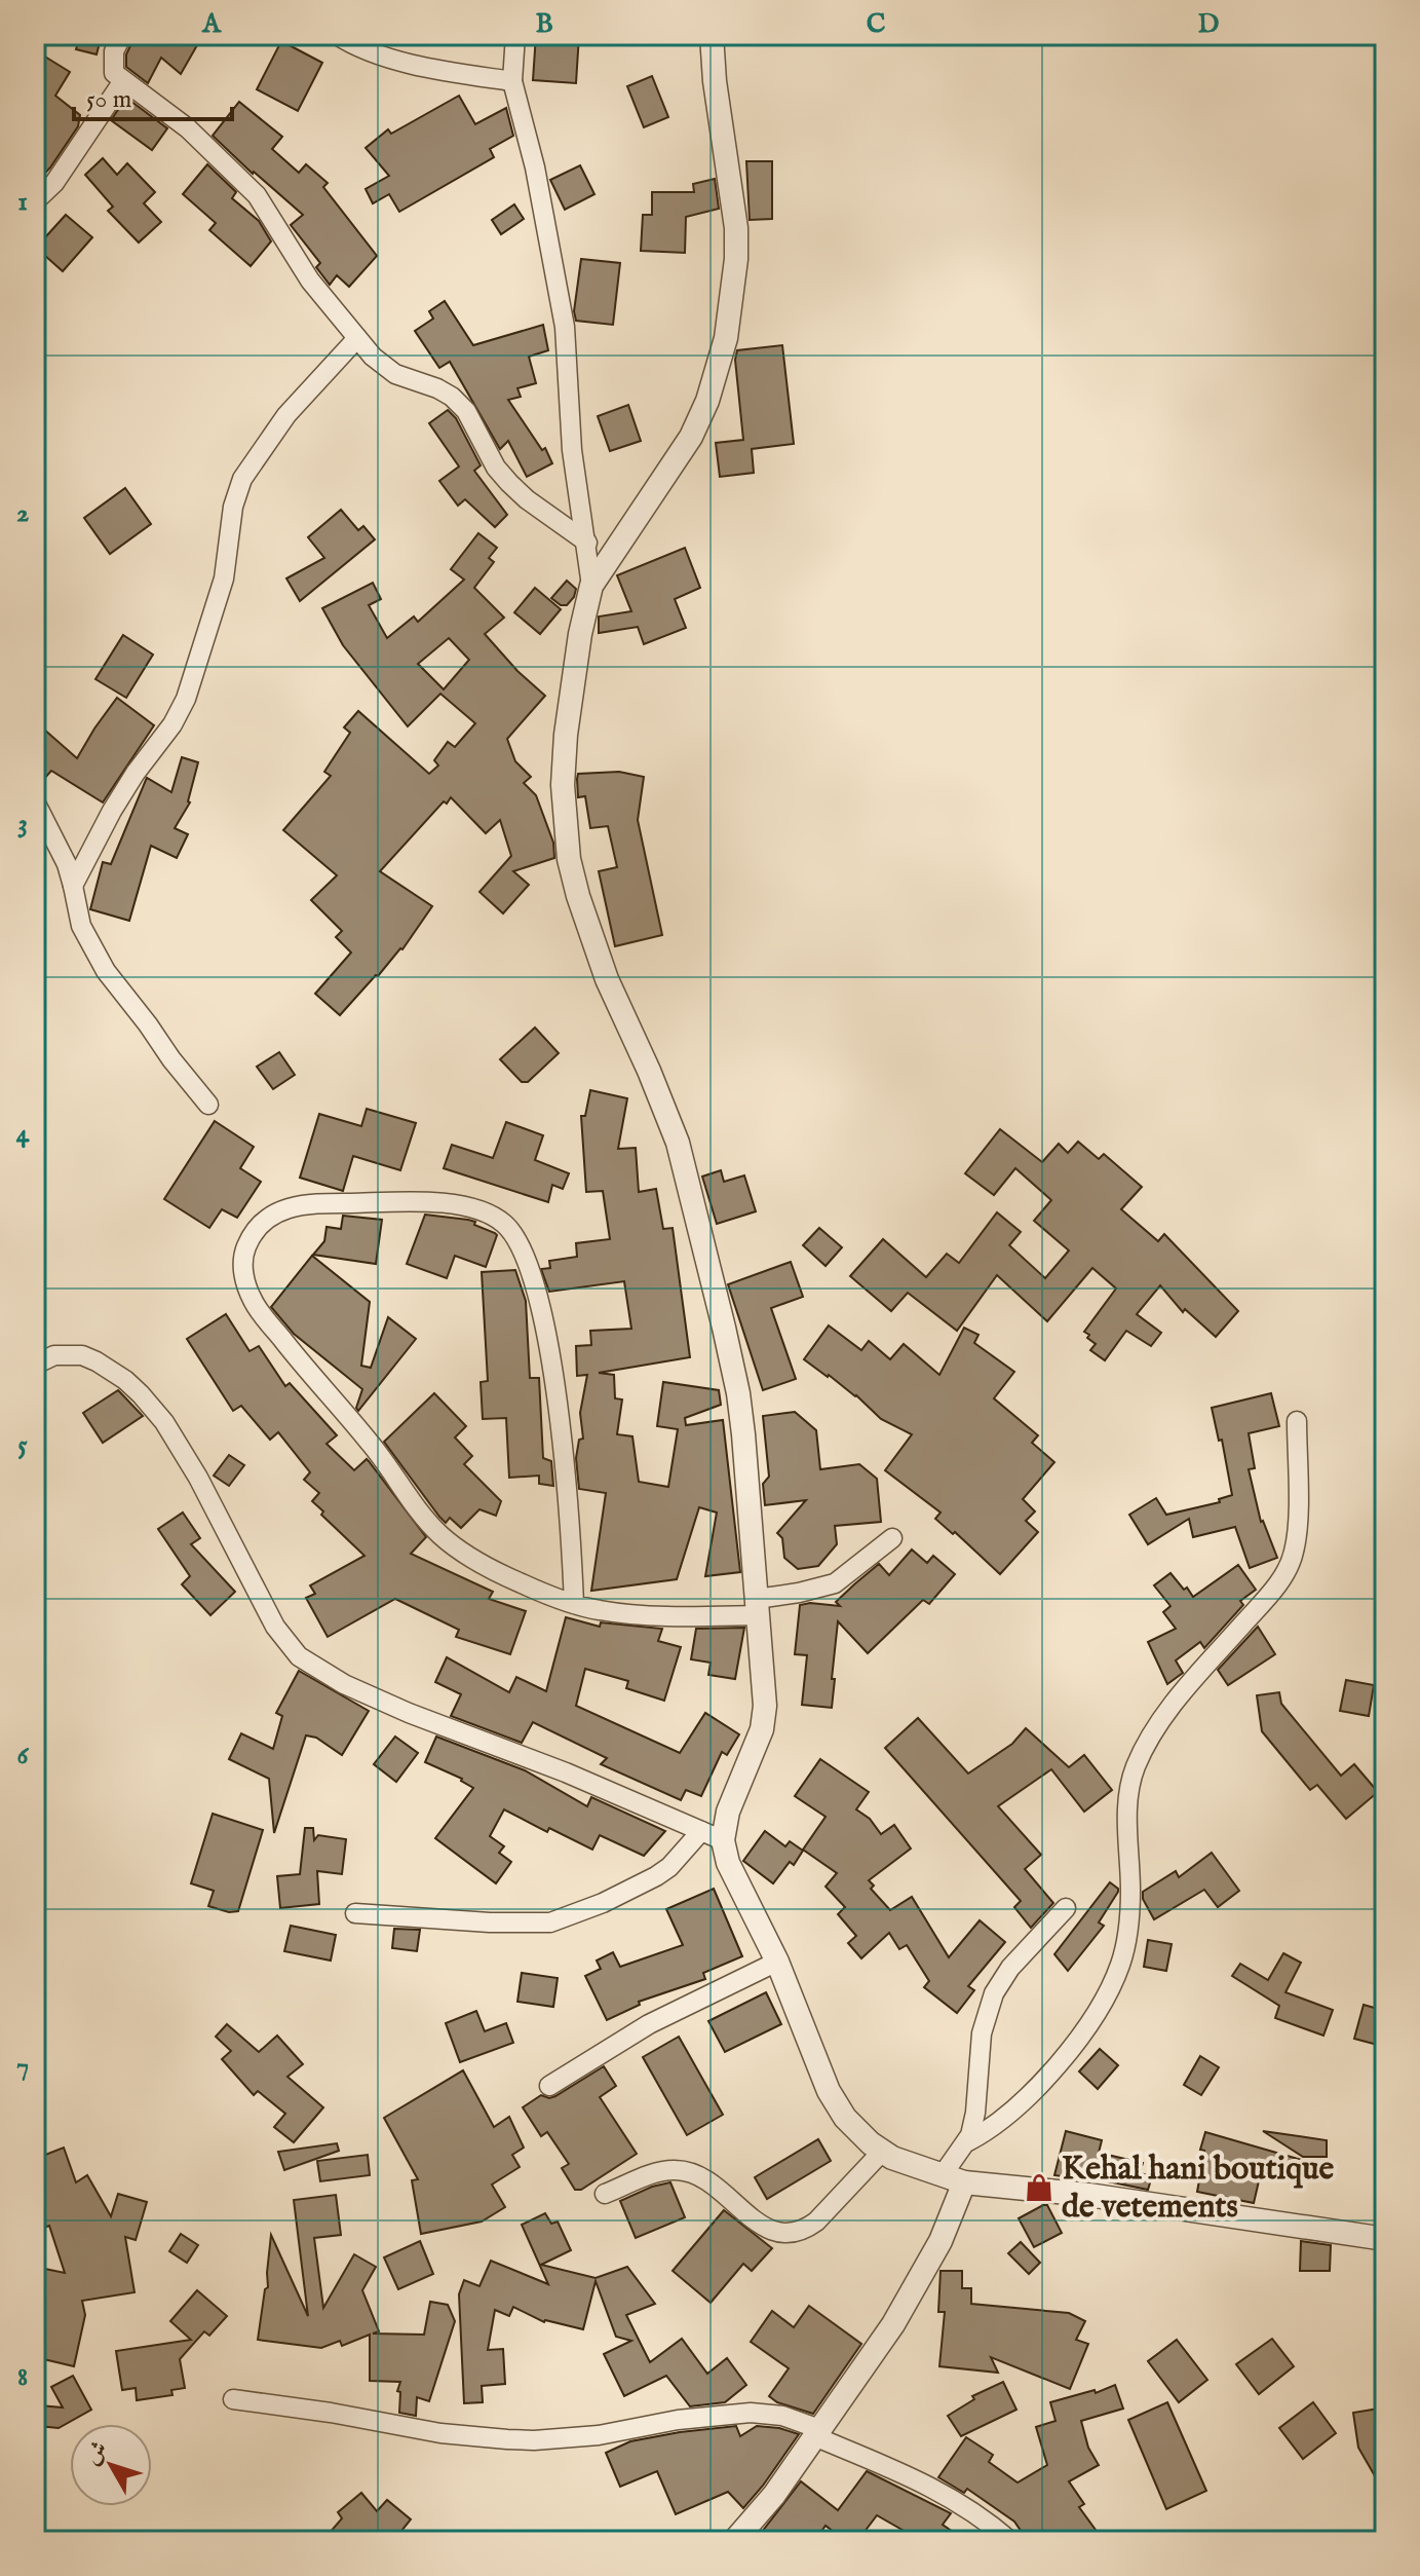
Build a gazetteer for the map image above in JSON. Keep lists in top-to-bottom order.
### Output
{
  "places": {
    "shop": ["Kehal hani boutique de vetements"]
  },
  "scale_bar": "50 m",
  "north": "top left",
  "grid": {
    "columns": [
      "A",
      "B",
      "C",
      "D"
    ],
    "rows": [
      "1",
      "2",
      "3",
      "4",
      "5",
      "6",
      "7",
      "8"
    ]
  }
}
